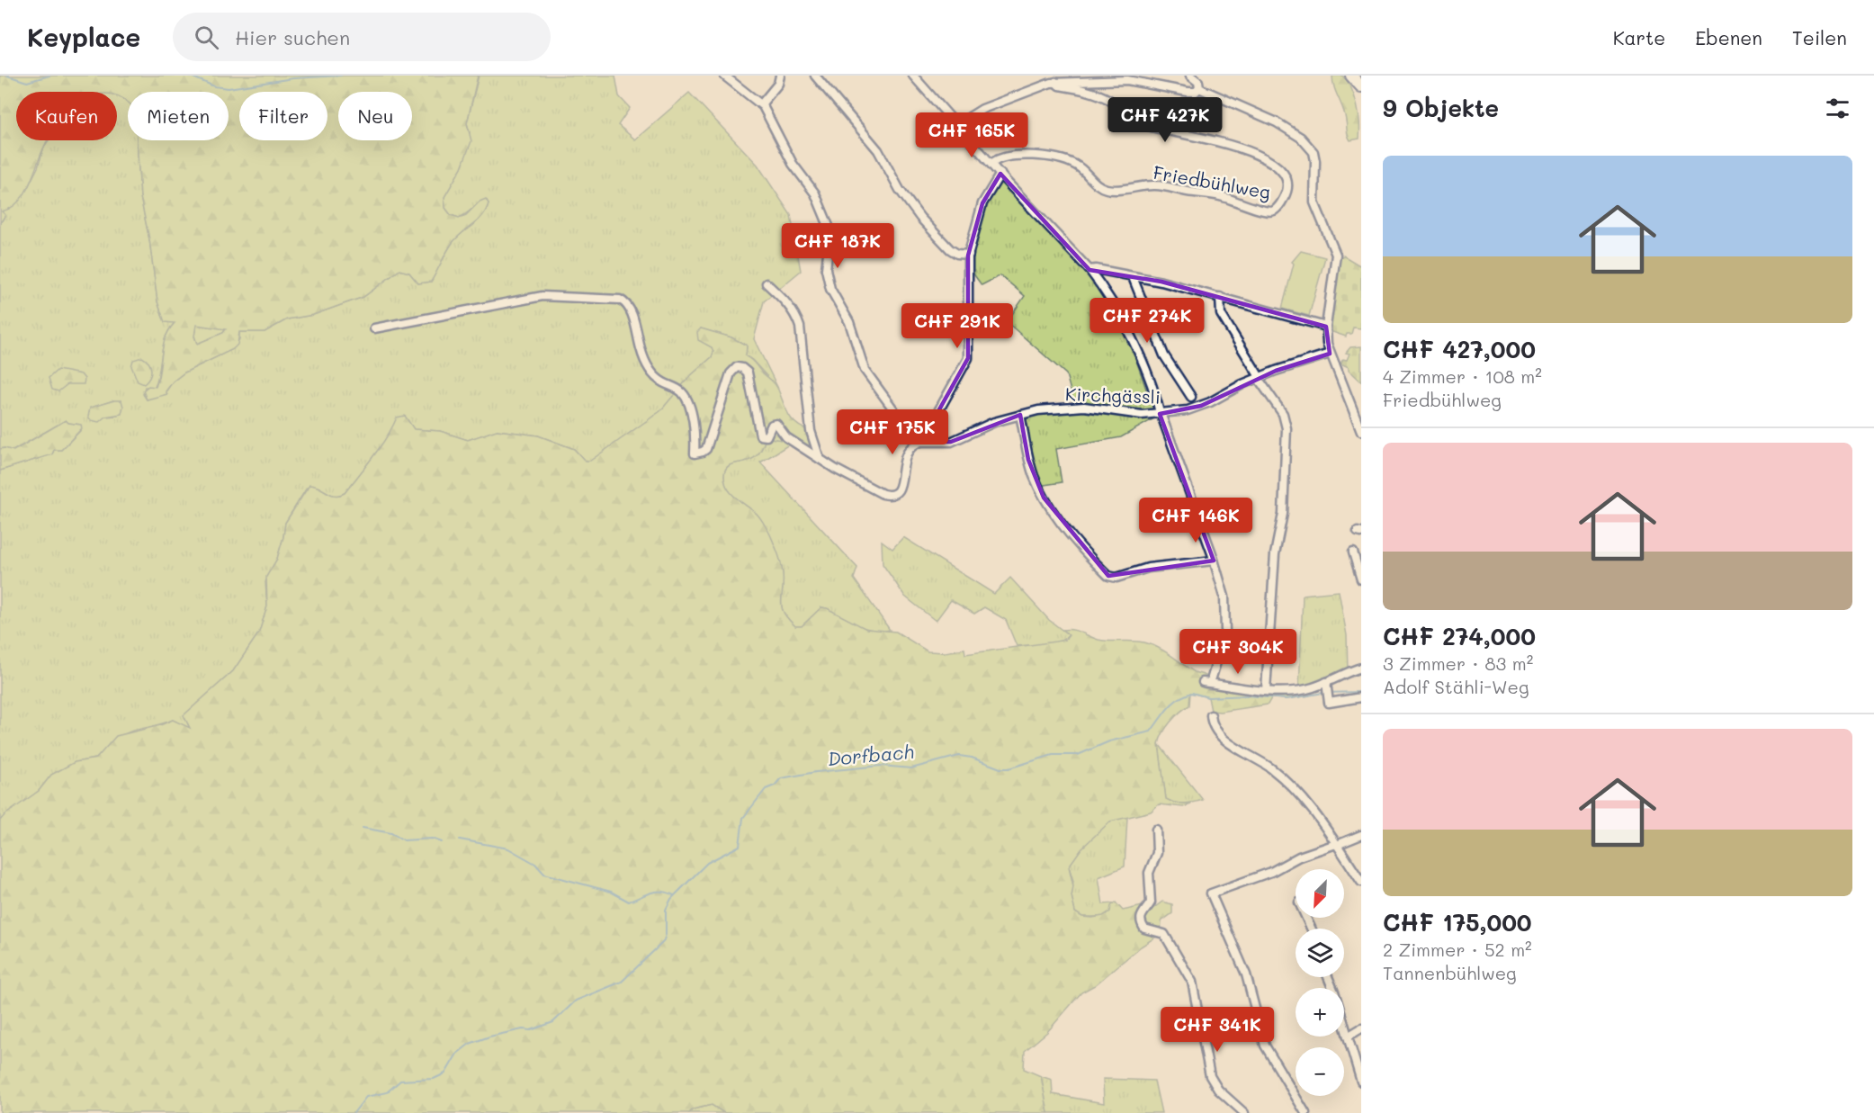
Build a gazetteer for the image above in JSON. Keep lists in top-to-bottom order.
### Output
{
  "streets": {
    "street": ["Friedbühlweg", "Kirchgässli"]
  },
  "water": ["Dorfbach"],
  "north": "bottom left",
  "page": {
    "header": "Keyplace",
    "search": "Hier suchen",
    "nav": ["Karte", "Ebenen", "Teilen"],
    "heading": "9 Objekte",
    "chip": [
      "Kaufen",
      "Mieten",
      "Filter",
      "Neu"
    ],
    "price": [
      "CHF 427K",
      "CHF 165K",
      "CHF 187K",
      "CHF 274K",
      "CHF 291K",
      "CHF 175K",
      "CHF 146K",
      "CHF 304K",
      "CHF 341K"
    ],
    "list": [
      {
        "name": "CHF 427,000",
        "note": "4 Zimmer · 108 m² · Friedbühlweg"
      },
      {
        "name": "CHF 274,000",
        "note": "3 Zimmer · 83 m² · Adolf Stähli-Weg"
      },
      {
        "name": "CHF 175,000",
        "note": "2 Zimmer · 52 m² · Tannenbühlweg"
      }
    ],
    "map_buttons": ["+", "−"]
  }
}
